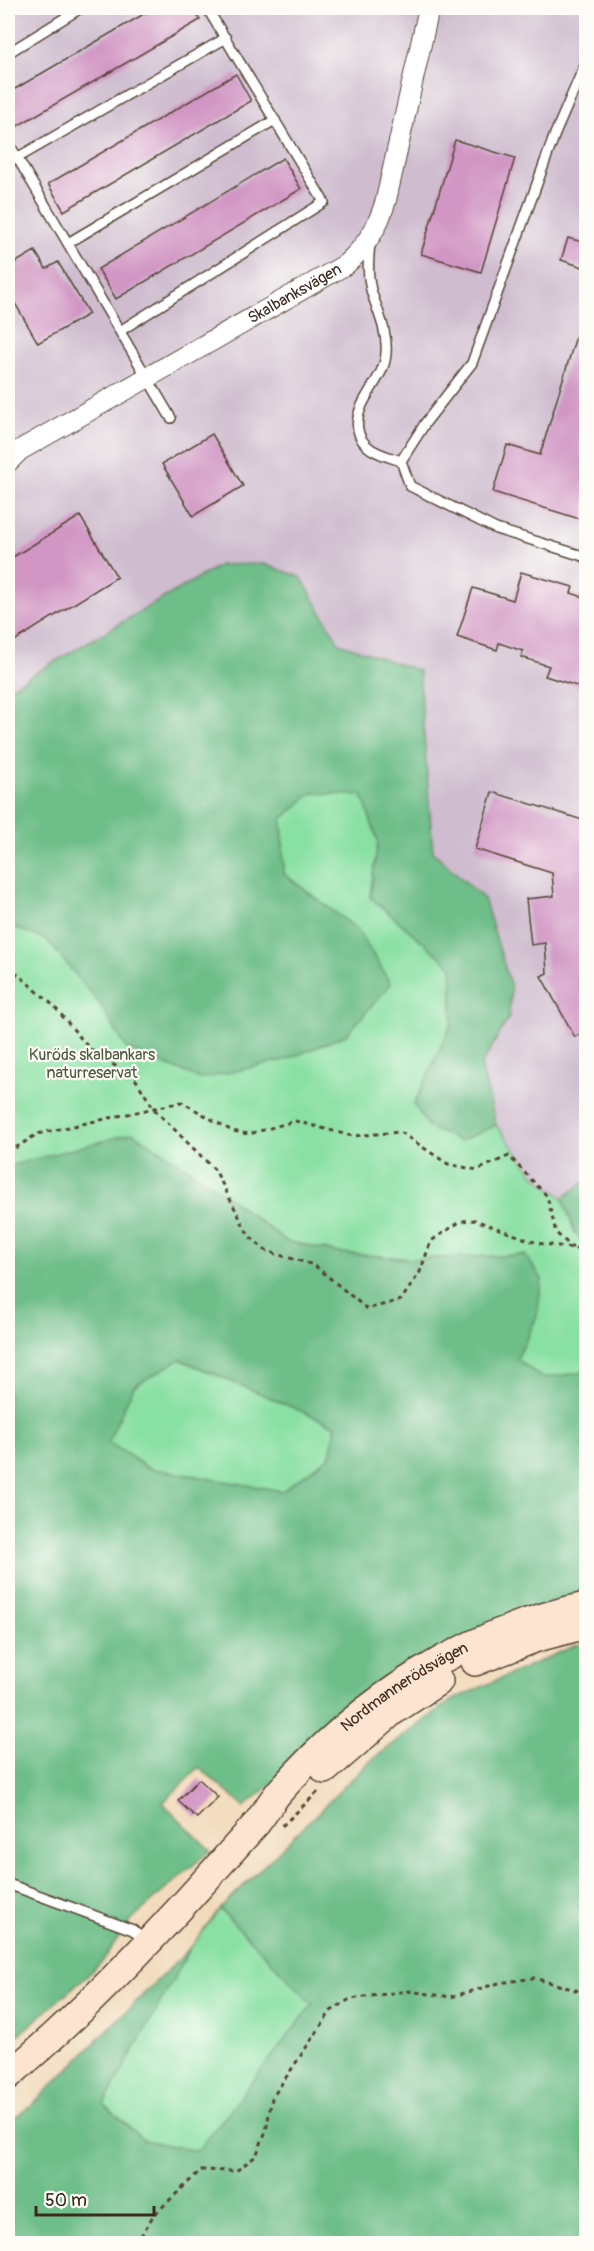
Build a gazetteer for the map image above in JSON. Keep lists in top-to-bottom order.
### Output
{
  "streets": {
    "main road": ["Nordmannerödsvägen"],
    "street": ["Skalbanksvägen"]
  },
  "parks": ["Kuröds skalbankars naturreservat"],
  "scale_bar": "50 m"
}
